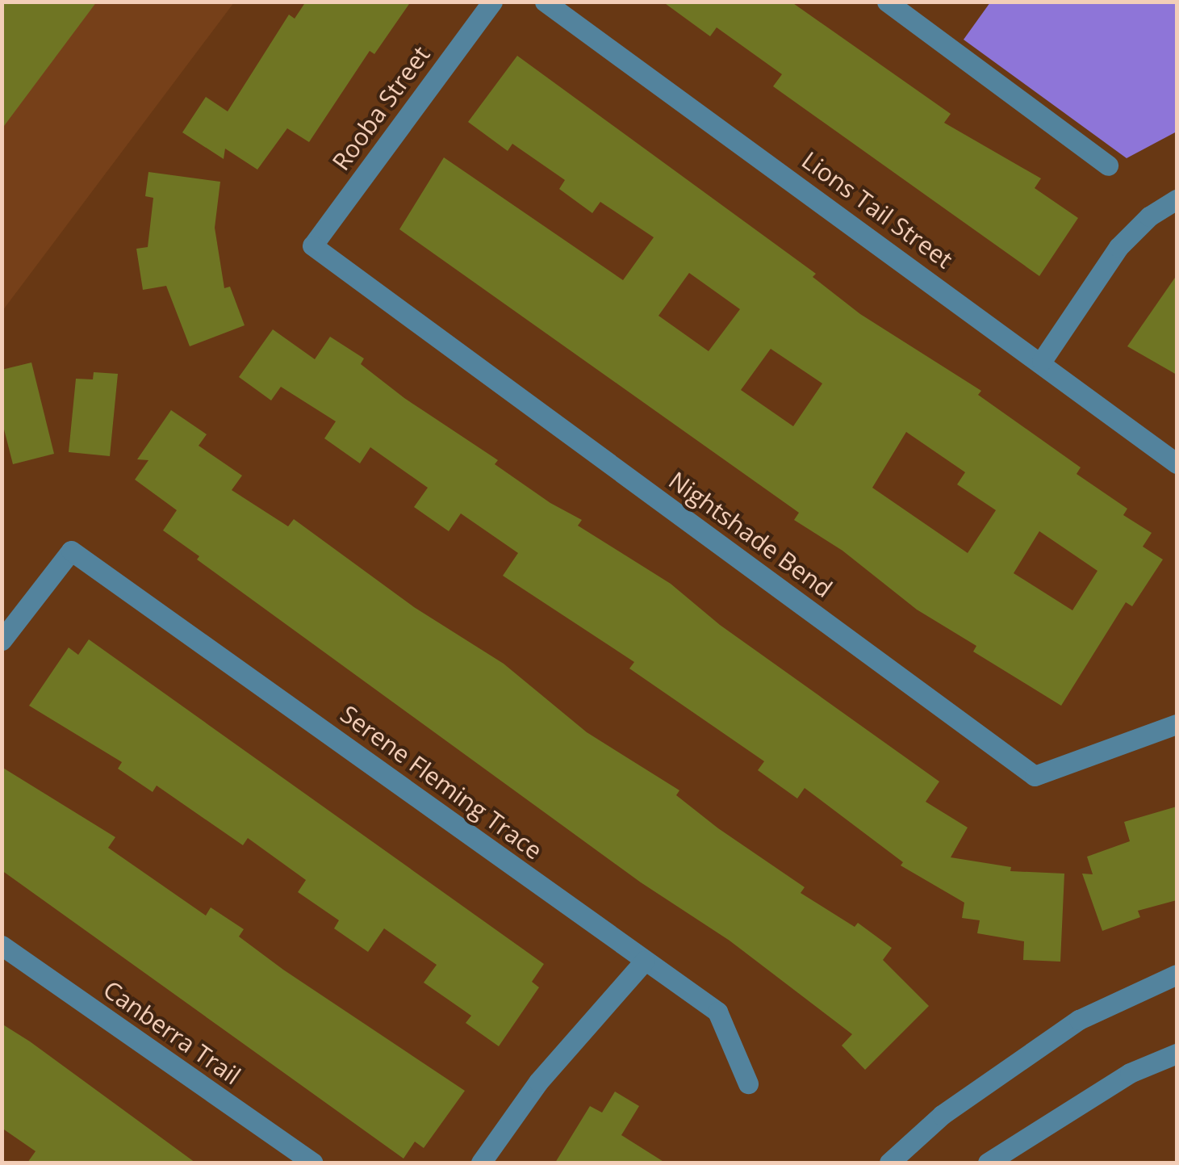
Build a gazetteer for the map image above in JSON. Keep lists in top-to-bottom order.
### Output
{
  "streets": {
    "street": [
      "Rooba Street",
      "Lions Tail Street",
      "Nightshade Bend",
      "Serene Fleming Trace",
      "Canberra Trail"
    ]
  },
  "crossings": [
    ["Rooba Street", "Nightshade Bend"]
  ]
}
